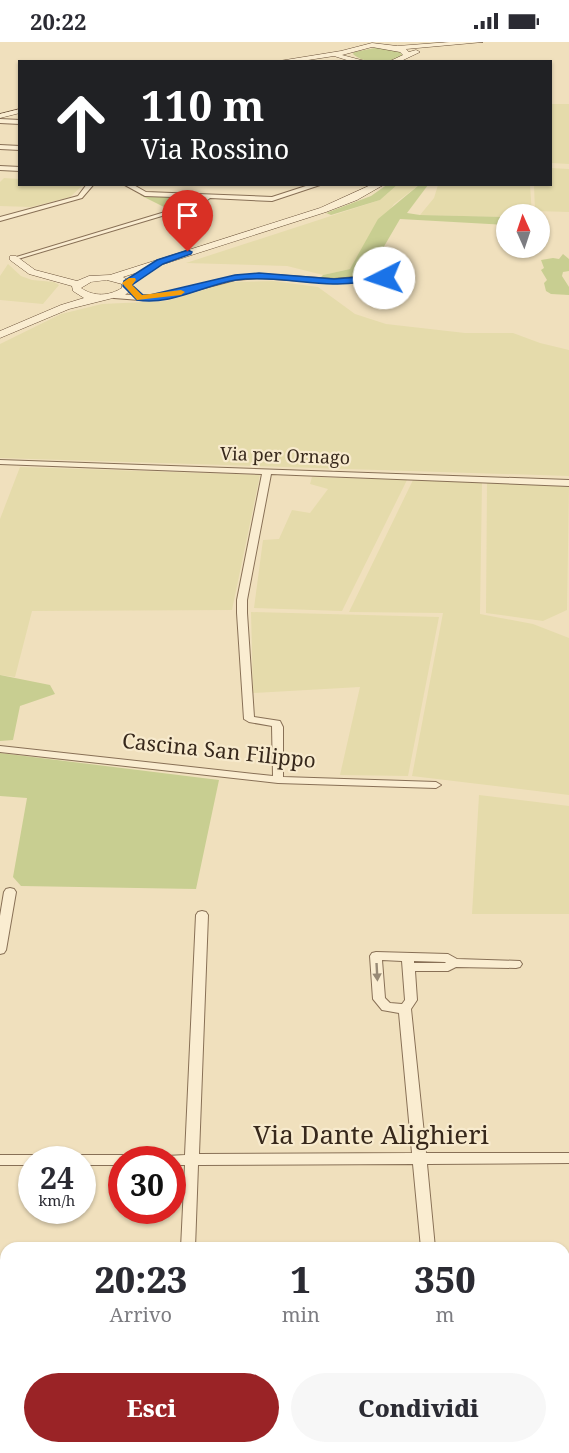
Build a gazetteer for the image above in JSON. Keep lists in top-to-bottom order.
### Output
{
  "streets": {
    "street": ["Via per Ornago", "Cascina San Filippo", "Via Dante Alighieri"]
  },
  "north": "top",
  "page": {
    "status": "20:22",
    "turn": ["110 m", "Via Rossino"],
    "speed": "24 km/h",
    "limit": "30",
    "eta": [
      "20:23",
      "Arrivo",
      "1",
      "min",
      "350",
      "m"
    ],
    "buttons": ["Esci", "Condividi"]
  }
}
